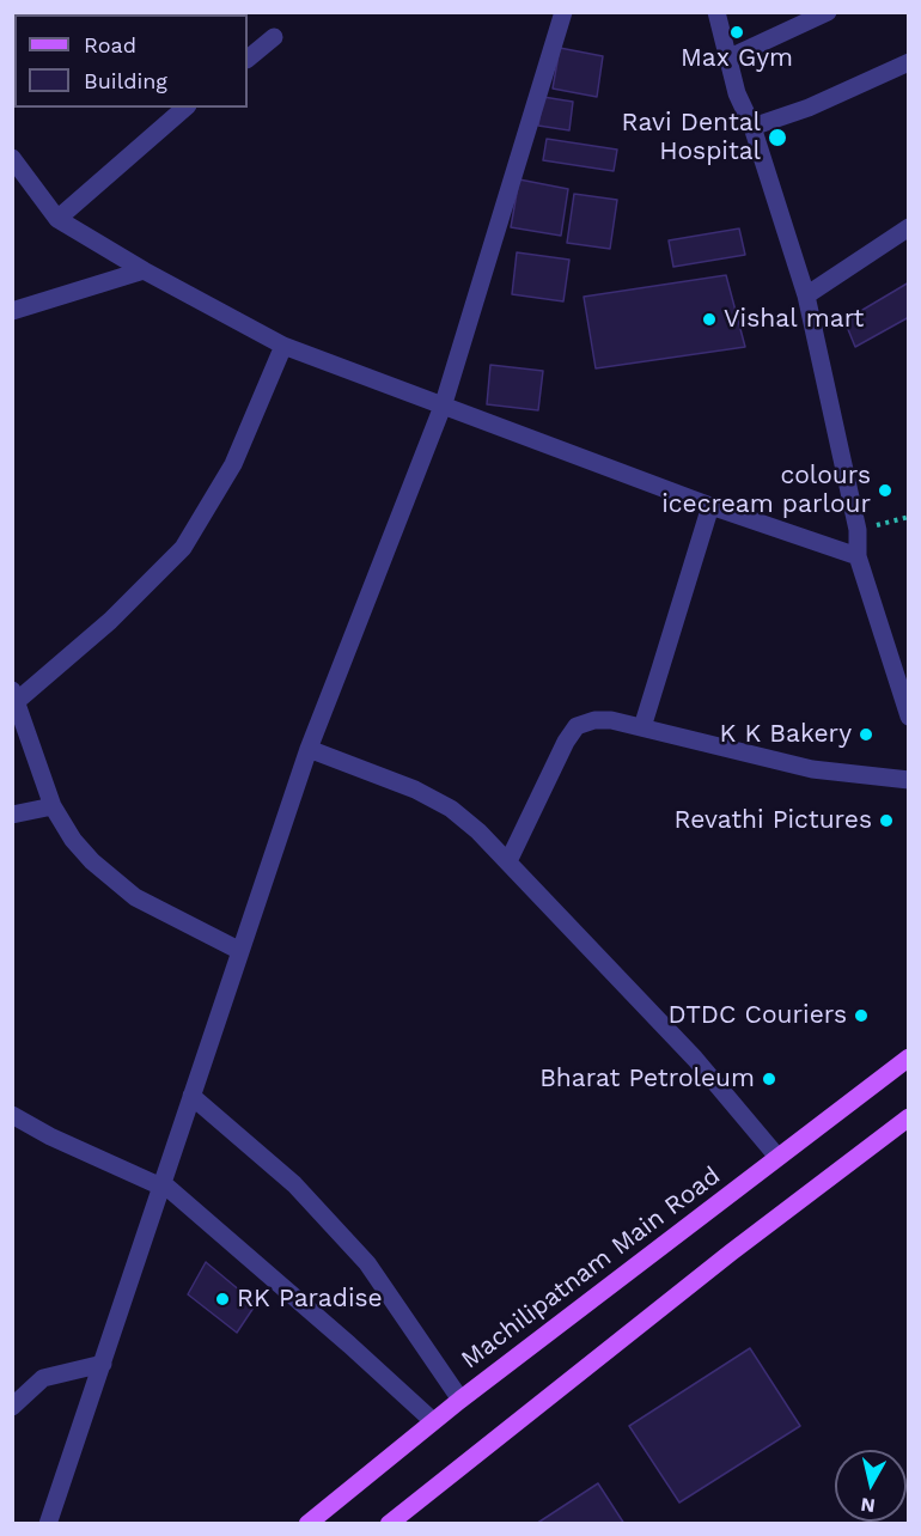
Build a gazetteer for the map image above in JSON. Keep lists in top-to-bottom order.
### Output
{
  "streets": {
    "main road": ["Machilipatnam Main Road"]
  },
  "places": [
    "Max Gym",
    "Ravi Dental Hospital",
    "Vishal mart",
    "colours icecream parlour",
    "K K Bakery",
    "Revathi Pictures",
    "DTDC Couriers",
    "Bharat Petroleum",
    "RK Paradise"
  ],
  "legend": ["Road", "Building"],
  "north": "bottom"
}
